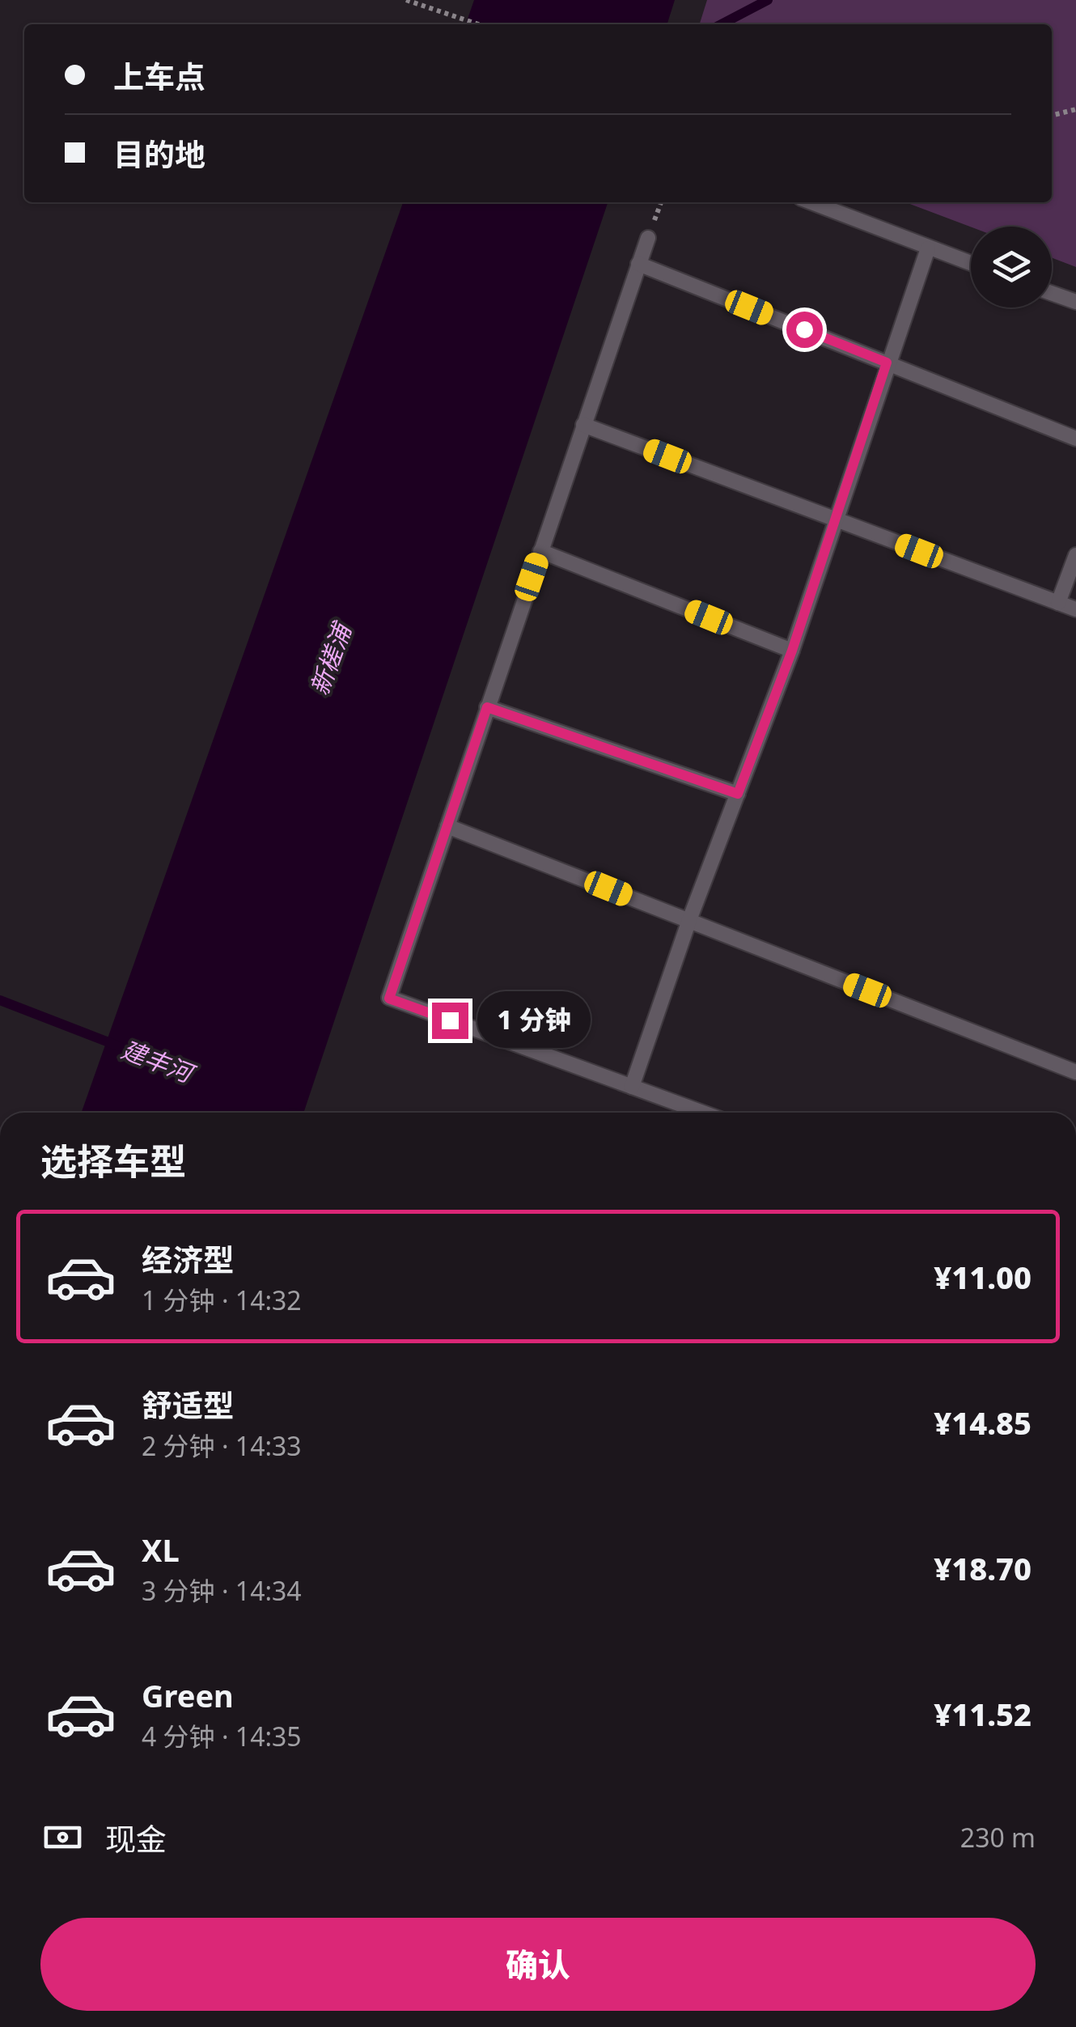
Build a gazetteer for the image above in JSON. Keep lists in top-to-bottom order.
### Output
{
  "water": ["新槎浦", "建丰河"],
  "page": {
    "banner": ["上车点", "目的地"],
    "bubble": "1 分钟",
    "heading": "选择车型",
    "list": [
      {
        "name": "经济型",
        "note": "1 分钟 · 14:32",
        "value": "¥11.00"
      },
      {
        "name": "舒适型",
        "note": "2 分钟 · 14:33",
        "value": "¥14.85"
      },
      {
        "name": "XL",
        "note": "3 分钟 · 14:34",
        "value": "¥18.70"
      },
      {
        "name": "Green",
        "note": "4 分钟 · 14:35",
        "value": "¥11.52"
      }
    ],
    "pay": ["现金", "230 m"],
    "buttons": "确认"
  }
}
